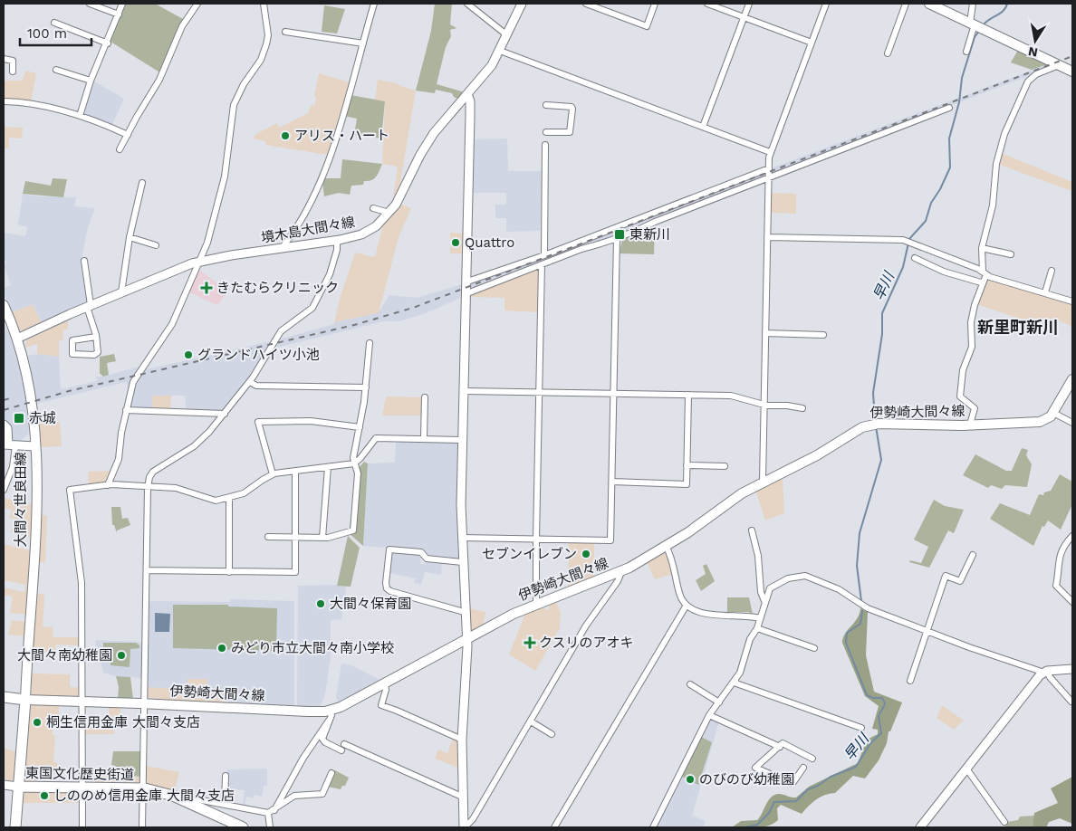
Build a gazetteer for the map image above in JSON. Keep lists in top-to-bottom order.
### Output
{
  "streets": {
    "highway": ["東国文化歴史街道"],
    "main road": ["伊勢崎大間々線", "大間々世良田線"],
    "street": ["境木島大間々線"]
  },
  "crossings": [
    ["境木島大間々線", "大間々世良田線"],
    ["伊勢崎大間々線", "大間々世良田線"],
    ["伊勢崎大間々線", "東国文化歴史街道"],
    ["大間々世良田線", "東国文化歴史街道"]
  ],
  "districts": ["新里町新川"],
  "water": ["早川"],
  "places": {
    "other": [
      "アリス・ハート",
      "Quattro",
      "グランドハイツ小池",
      "セブンイレブン",
      "大間々保育園",
      "みどり市立大間々南小学校",
      "大間々南幼稚園",
      "桐生信用金庫 大間々支店",
      "のびのび幼稚園",
      "しののめ信用金庫 大間々支店"
    ],
    "transit": ["東新川", "赤城"],
    "health": ["きたむらクリニック", "クスリのアオキ"]
  },
  "scale_bar": "100 m",
  "north": "bottom"
}
